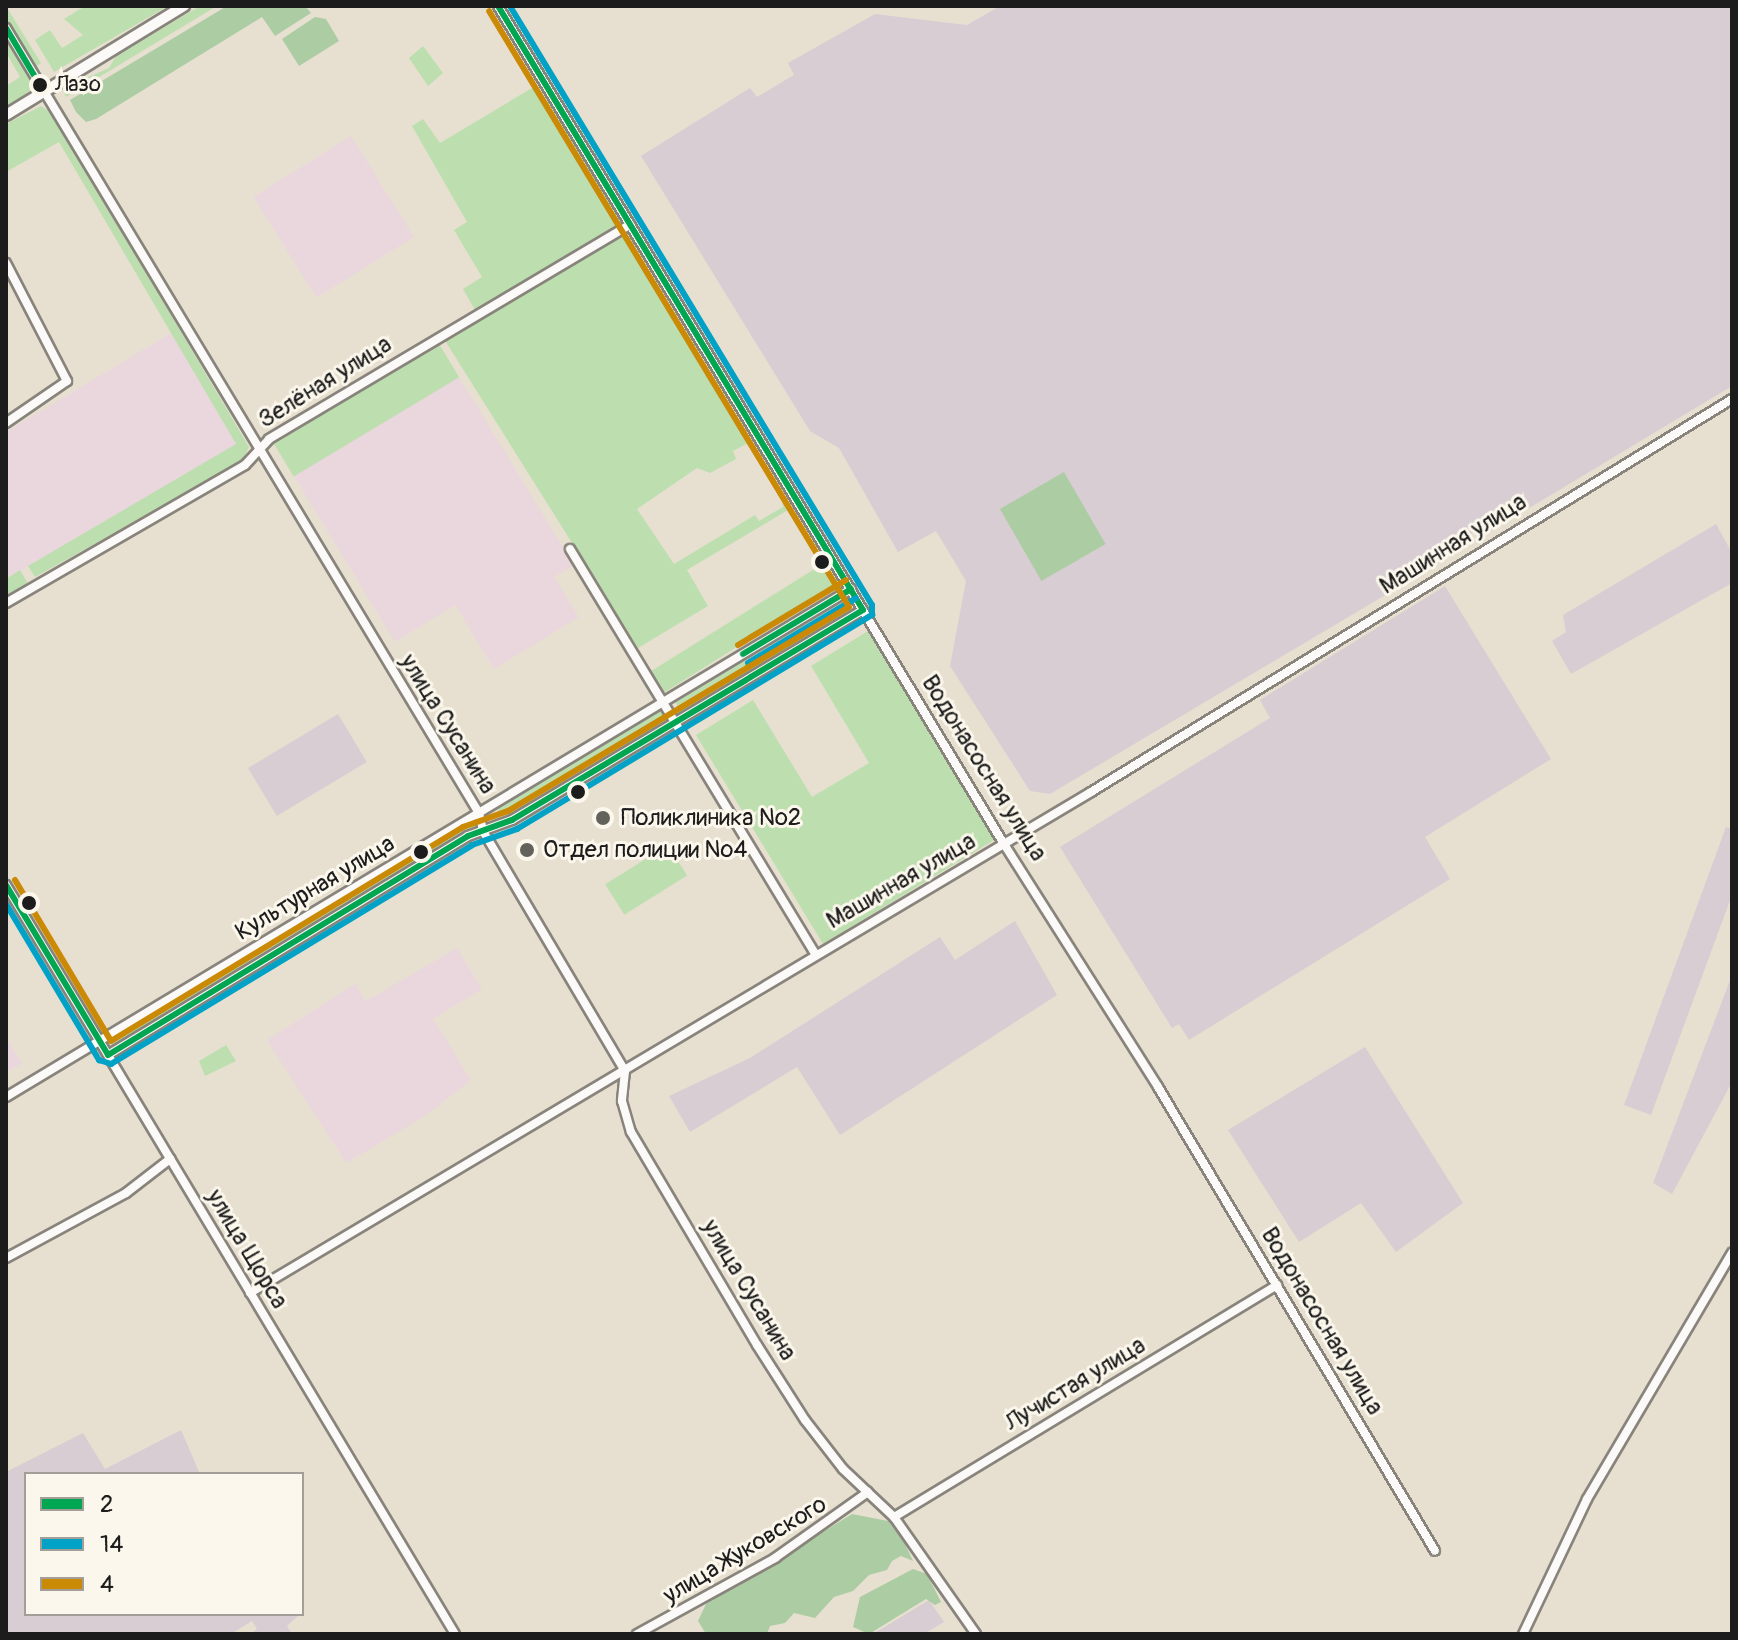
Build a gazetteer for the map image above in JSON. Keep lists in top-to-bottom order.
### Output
{
  "streets": {
    "street": [
      "Зелёная улица",
      "Машинная улица",
      "улица Сусанина",
      "Водонасосная улица",
      "Культурная улица",
      "улица Щорса",
      "Лучистая улица",
      "улица Жуковского"
    ]
  },
  "crossings": [
    ["Зелёная улица", "улица Сусанина"],
    ["Зелёная улица", "Водонасосная улица"],
    ["Машинная улица", "улица Сусанина"],
    ["Машинная улица", "Водонасосная улица"],
    ["Машинная улица", "улица Щорса"],
    ["улица Сусанина", "Культурная улица"],
    ["улица Сусанина", "Лучистая улица"],
    ["улица Сусанина", "улица Жуковского"],
    ["Водонасосная улица", "Культурная улица"],
    ["Водонасосная улица", "Лучистая улица"],
    ["Культурная улица", "улица Щорса"]
  ],
  "places": ["Лазо", "Поликлиника №2", "Отдел полиции №4"],
  "lines": ["transit line 2", "transit line 14", "transit line 4"],
  "legend": ["2", "14", "4"]
}
